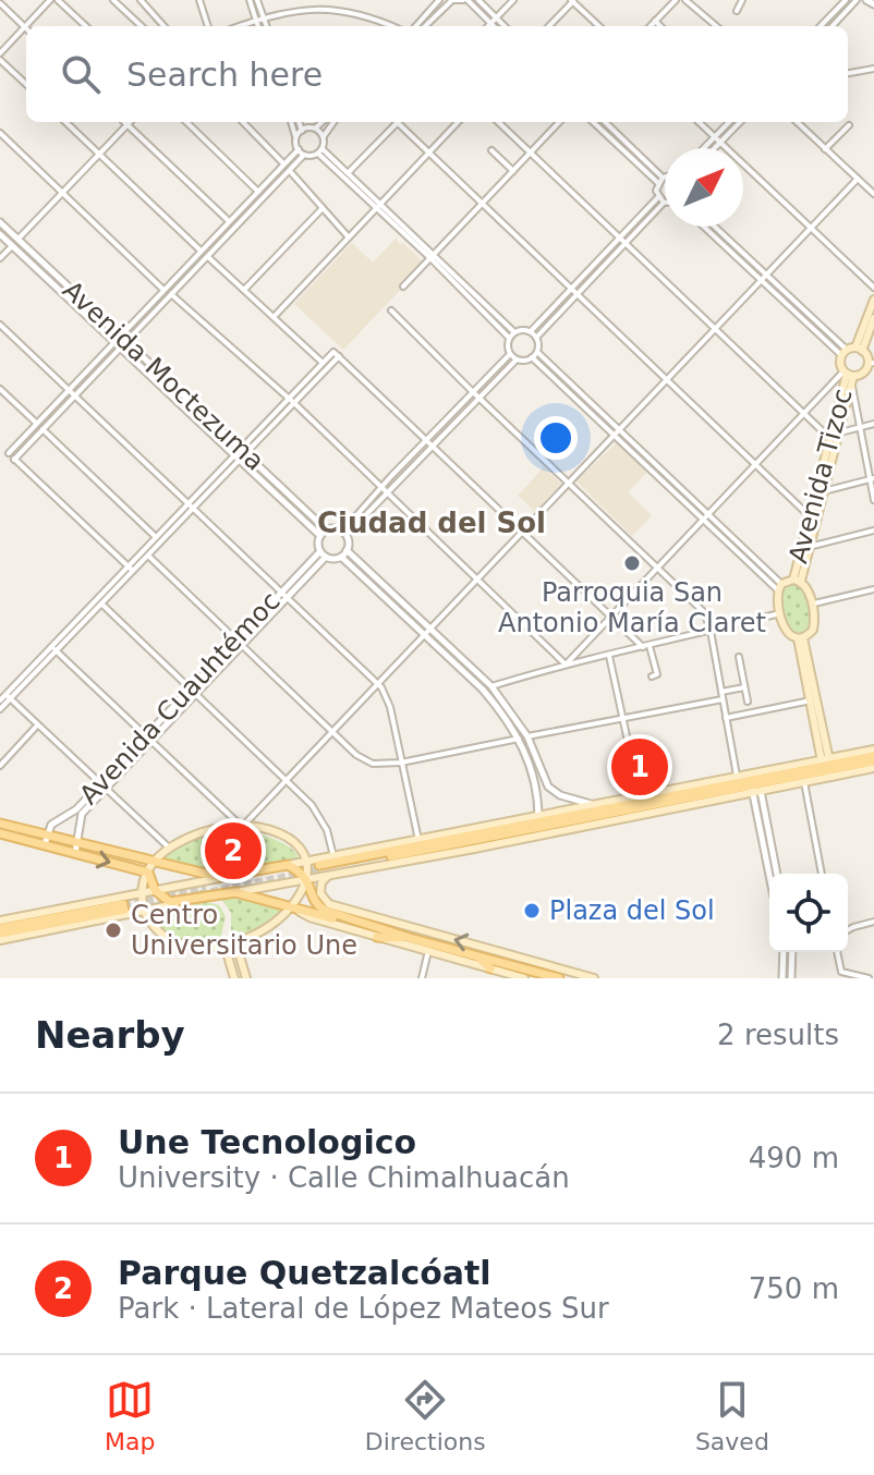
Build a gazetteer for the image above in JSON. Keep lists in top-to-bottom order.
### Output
{
  "streets": {
    "main road": ["Avenida Tizoc"],
    "street": ["Avenida Moctezuma", "Avenida Cuauhtémoc"]
  },
  "crossings": [
    ["Avenida Moctezuma", "Avenida Cuauhtémoc"]
  ],
  "districts": ["Ciudad del Sol"],
  "places": ["Parroquia San Antonio María Claret", "Plaza del Sol", "Centro Universitario Une"],
  "north": "top right",
  "page": {
    "search": "Search here",
    "pins": ["1", "2"],
    "heading": ["Nearby", "2 results"],
    "list": [
      {
        "mark": "1",
        "name": "Une Tecnologico",
        "note": "University · Calle Chimalhuacán",
        "value": "490 m"
      },
      {
        "mark": "2",
        "name": "Parque Quetzalcóatl",
        "note": "Park · Lateral de López Mateos Sur",
        "value": "750 m"
      }
    ],
    "nav": ["Map", "Directions", "Saved"]
  }
}
